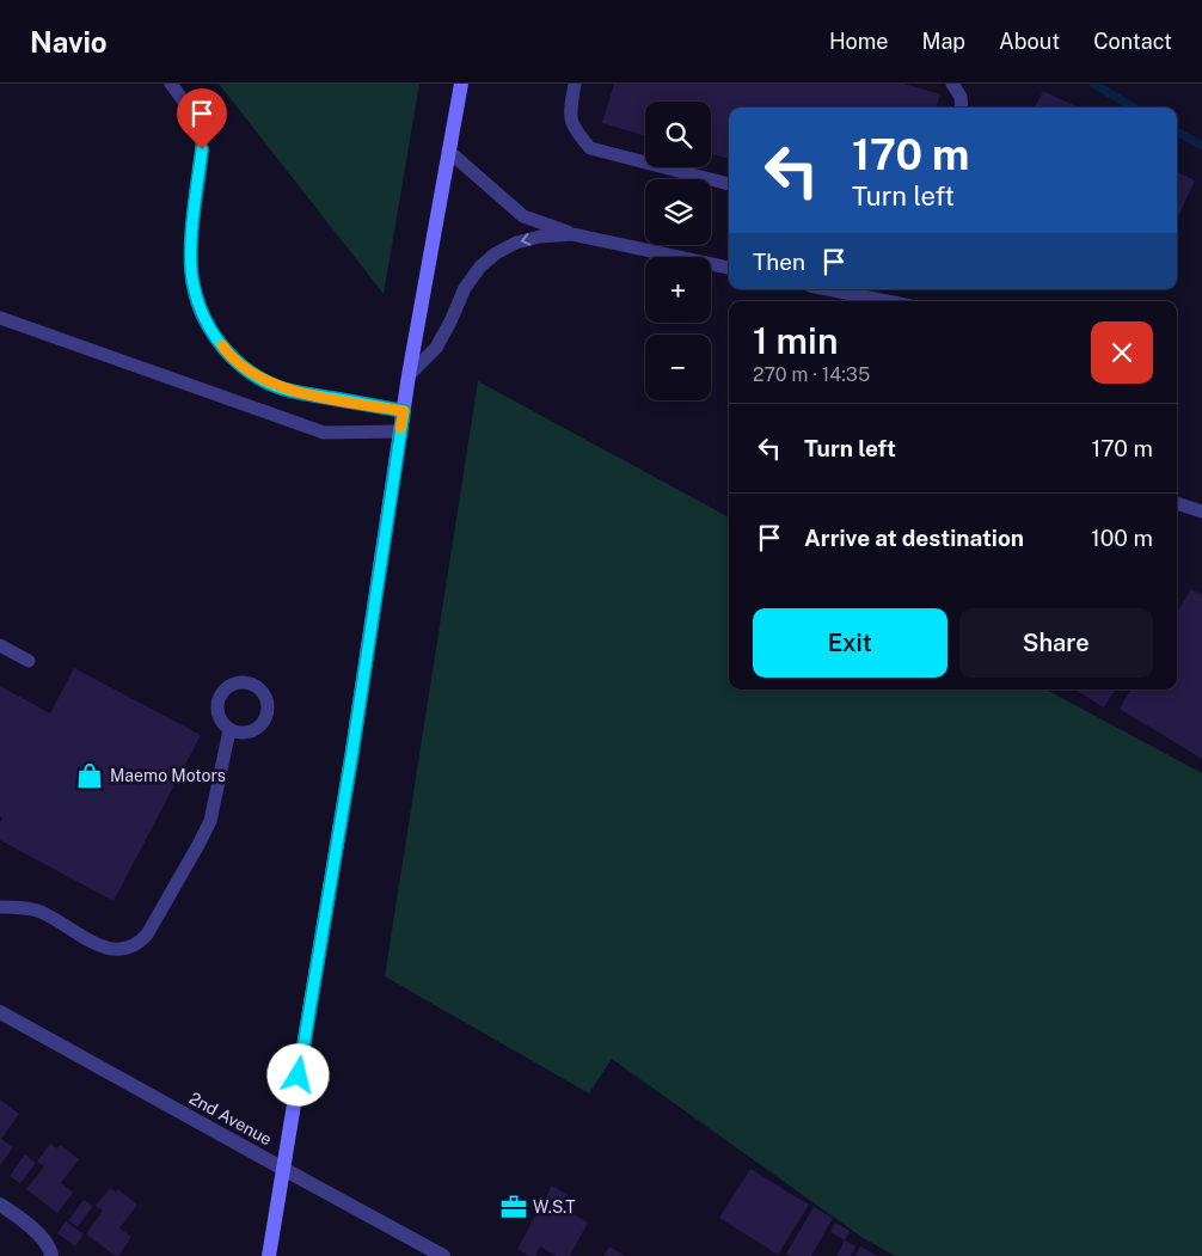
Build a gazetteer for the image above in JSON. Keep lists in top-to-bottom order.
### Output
{
  "streets": {
    "street": ["2nd Avenue"]
  },
  "places": {
    "shop": ["Maemo Motors"],
    "office": ["W.S.T"]
  },
  "page": {
    "header": "Navio",
    "nav": [
      "Home",
      "Map",
      "About",
      "Contact"
    ],
    "map_buttons": ["+", "−"],
    "turn": ["170 m", "Turn left"],
    "then": "Then",
    "heading": ["1 min", "270 m · 14:35"],
    "list": [
      {
        "name": "Turn left",
        "value": "170 m"
      },
      {
        "name": "Arrive at destination",
        "value": "100 m"
      }
    ],
    "buttons": ["Exit", "Share"]
  }
}
